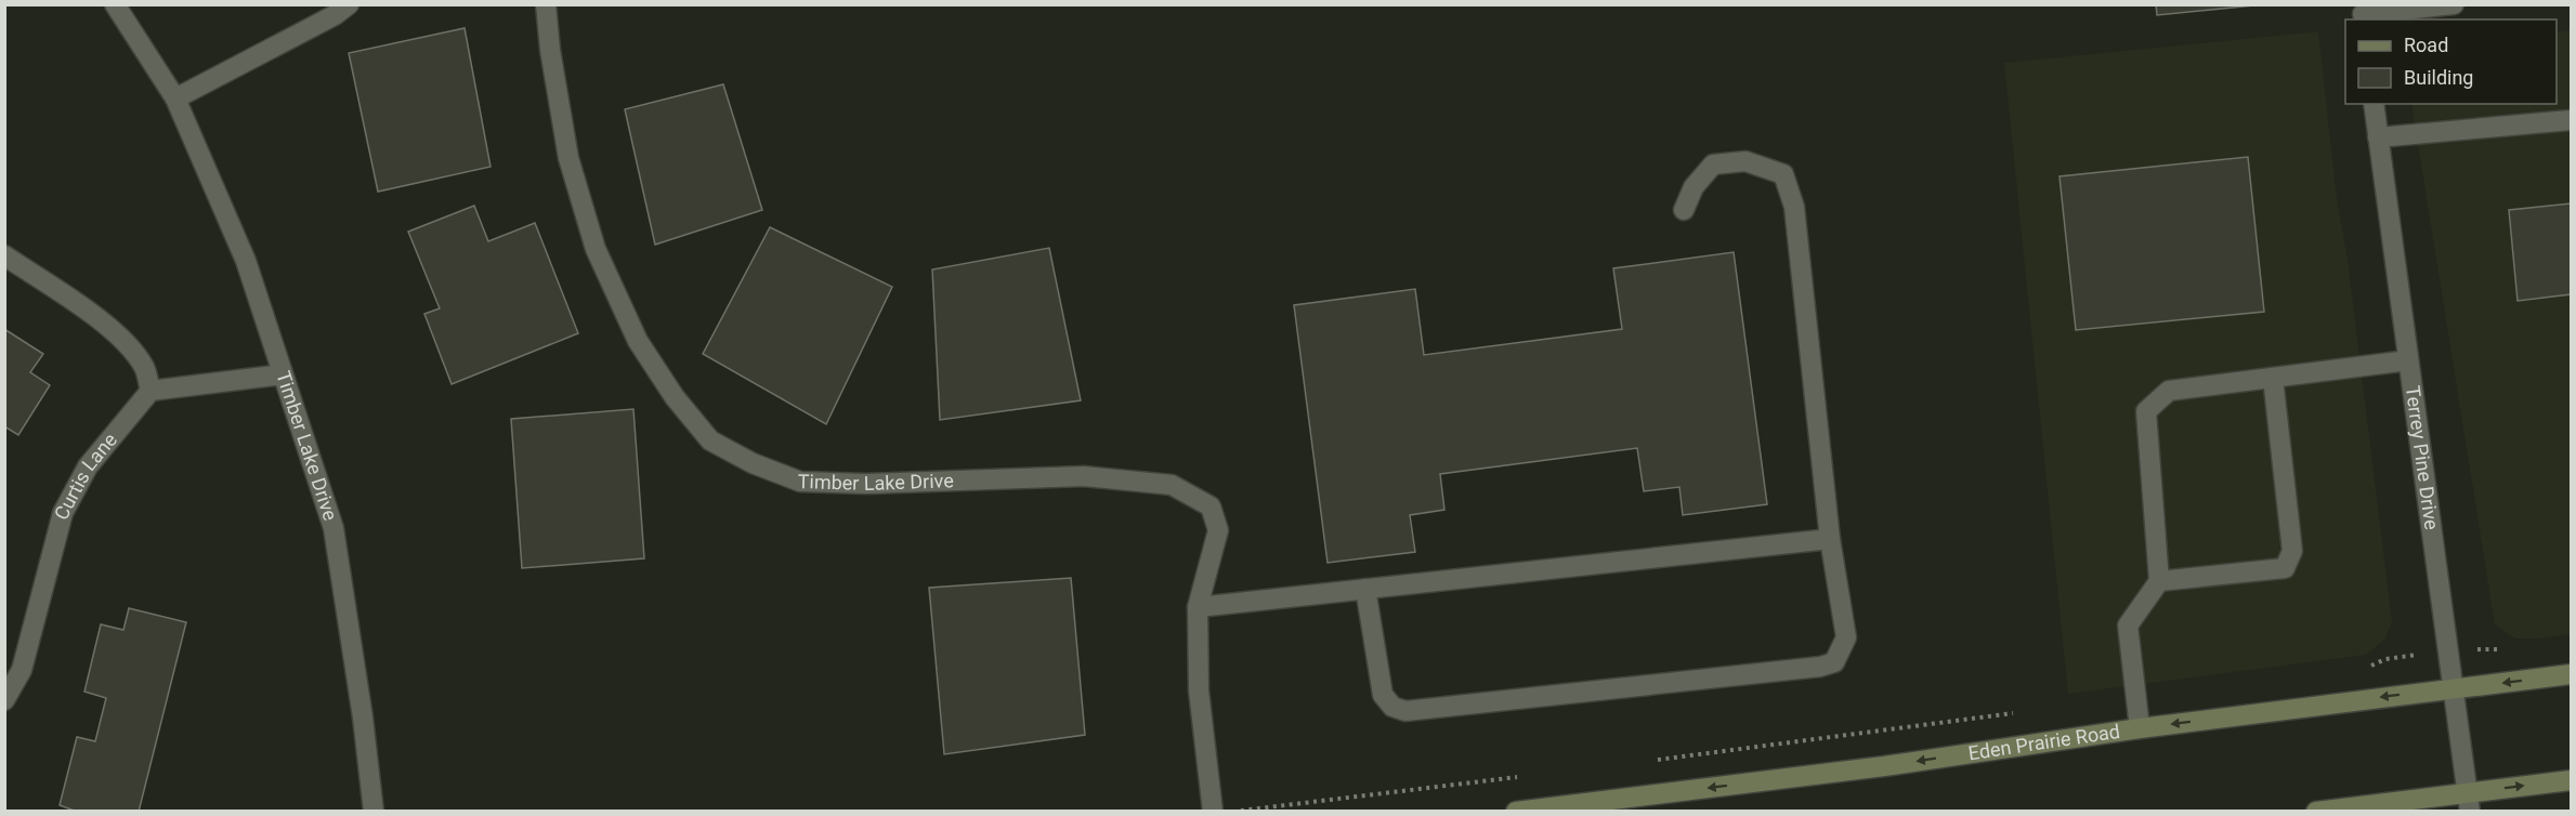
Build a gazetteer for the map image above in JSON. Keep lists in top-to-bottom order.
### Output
{
  "streets": {
    "main road": ["Eden Prairie Road"],
    "street": ["Timber Lake Drive", "Terrey Pine Drive", "Curtis Lane"]
  },
  "crossings": [
    ["Terrey Pine Drive", "Eden Prairie Road"]
  ],
  "one_way": ["Eden Prairie Road"],
  "legend": ["Road", "Building"]
}
